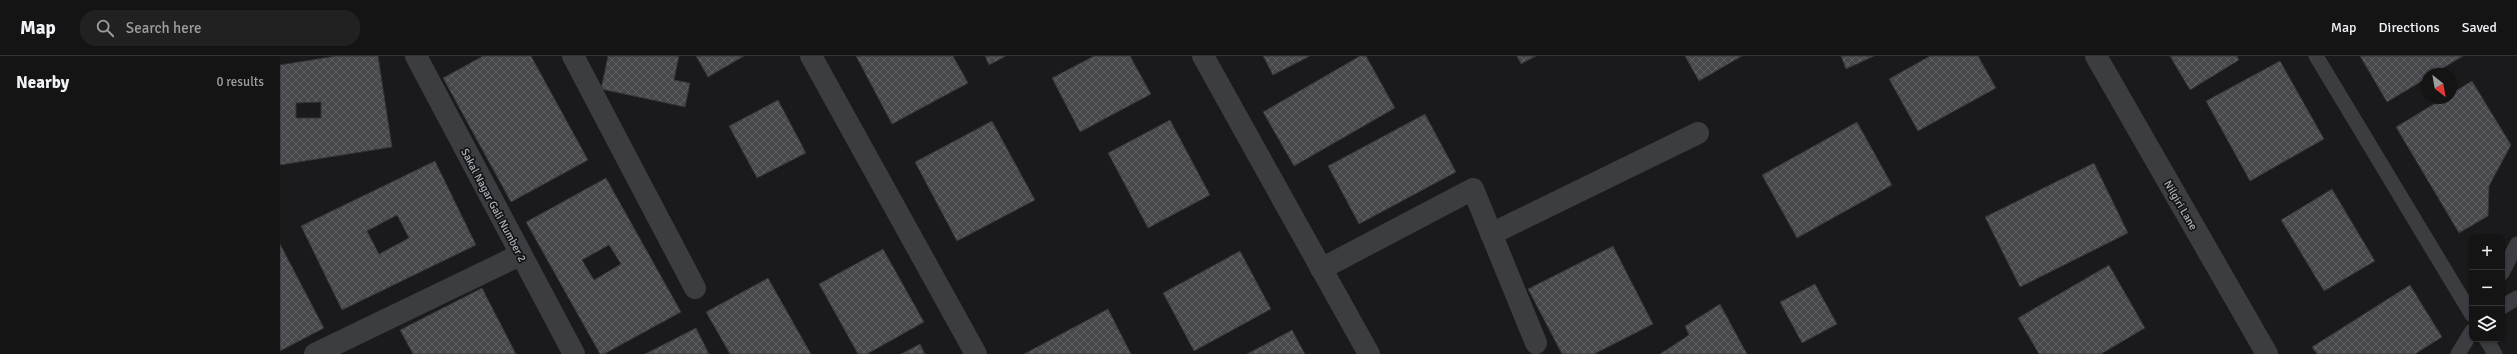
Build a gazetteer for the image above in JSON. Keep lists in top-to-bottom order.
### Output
{
  "streets": {
    "street": ["Sakal Nagar Gali Number 2", "Nilgiri Lane"]
  },
  "north": "bottom right",
  "page": {
    "header": "Map",
    "search": "Search here",
    "nav": ["Map", "Directions", "Saved"],
    "heading": ["Nearby", "0 results"],
    "map_buttons": ["+", "−"]
  }
}
